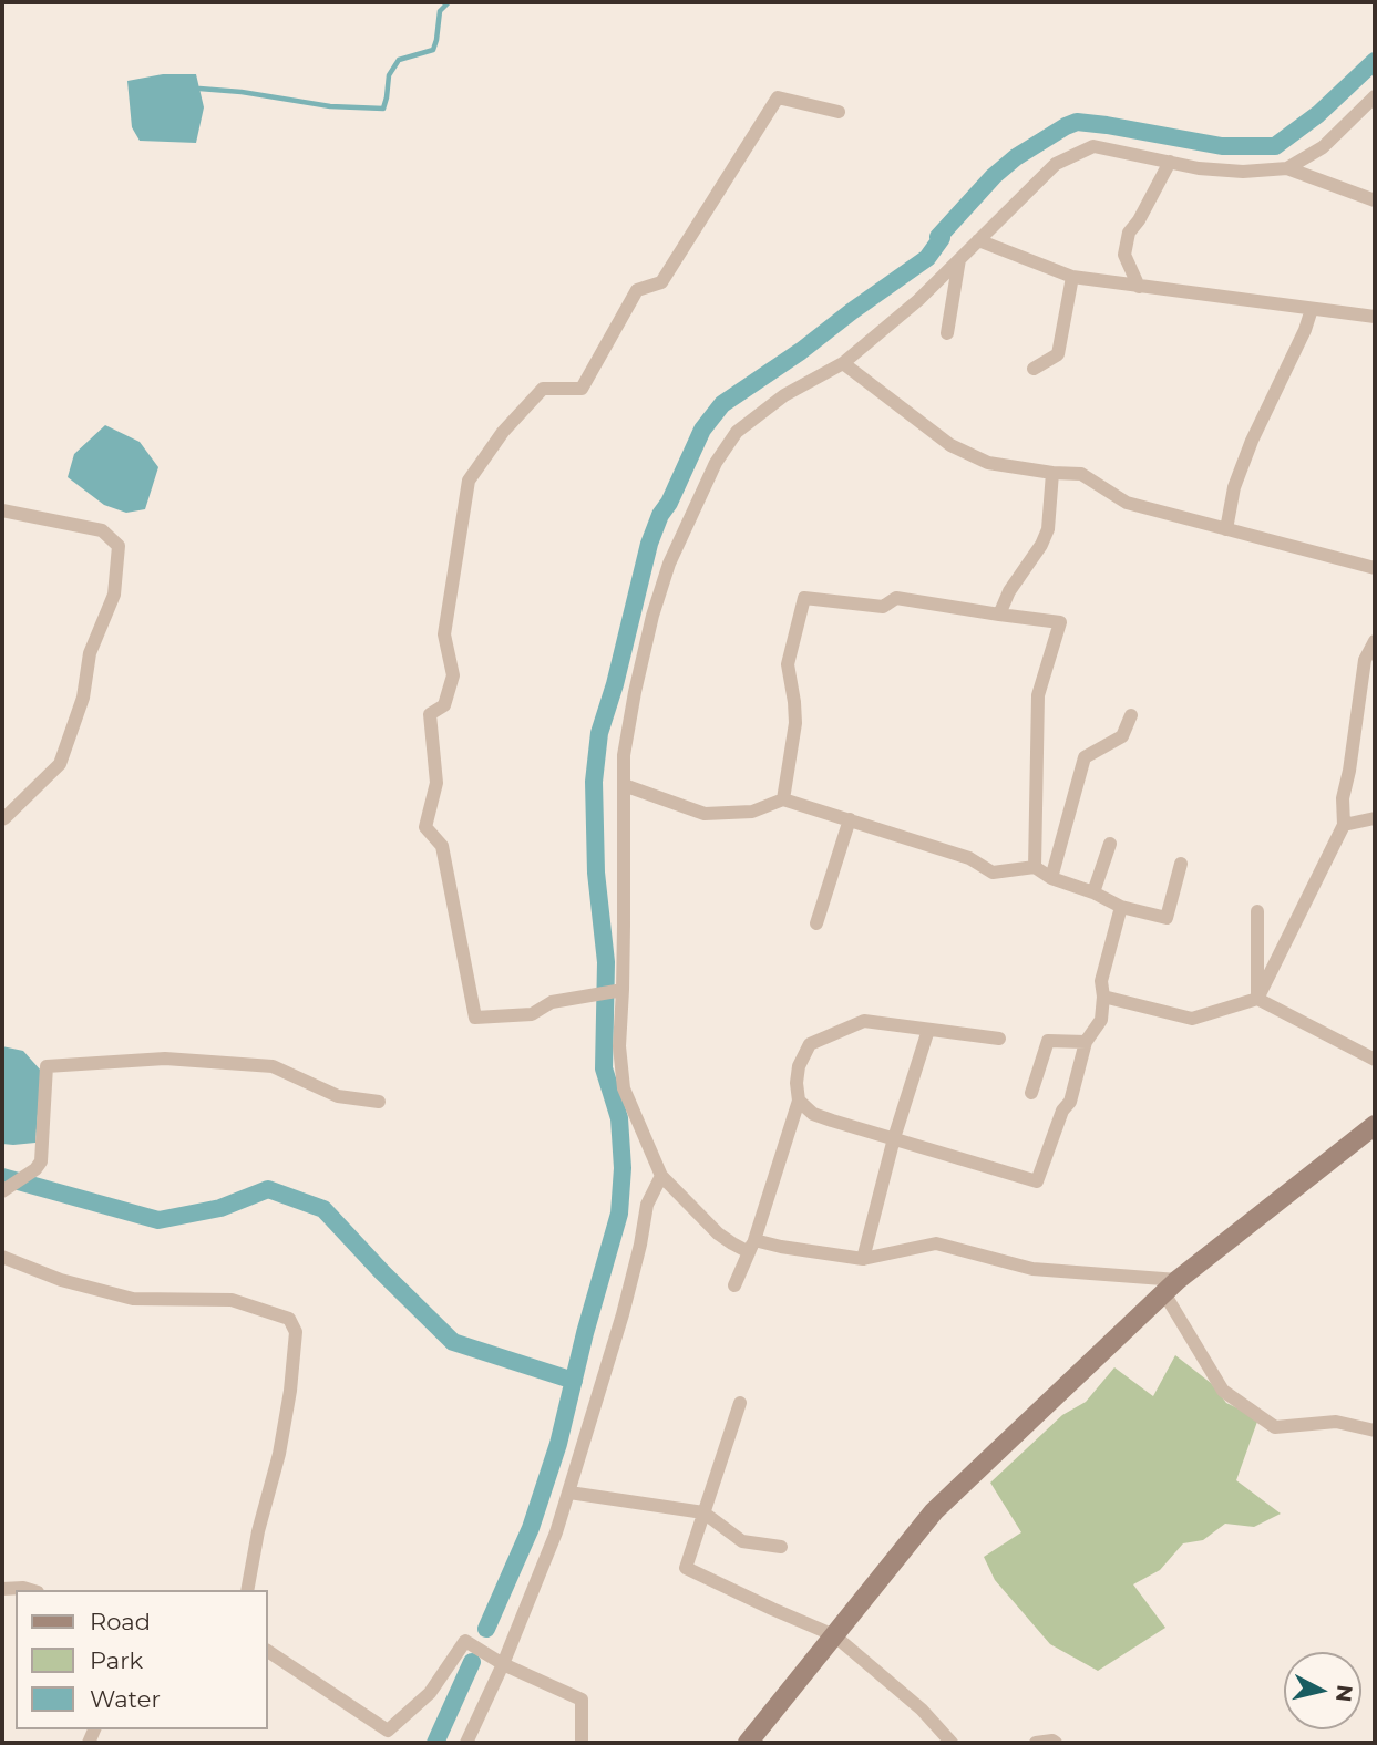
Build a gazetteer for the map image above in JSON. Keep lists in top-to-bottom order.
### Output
{
  "legend": ["Road", "Park", "Water"],
  "north": "right"
}
